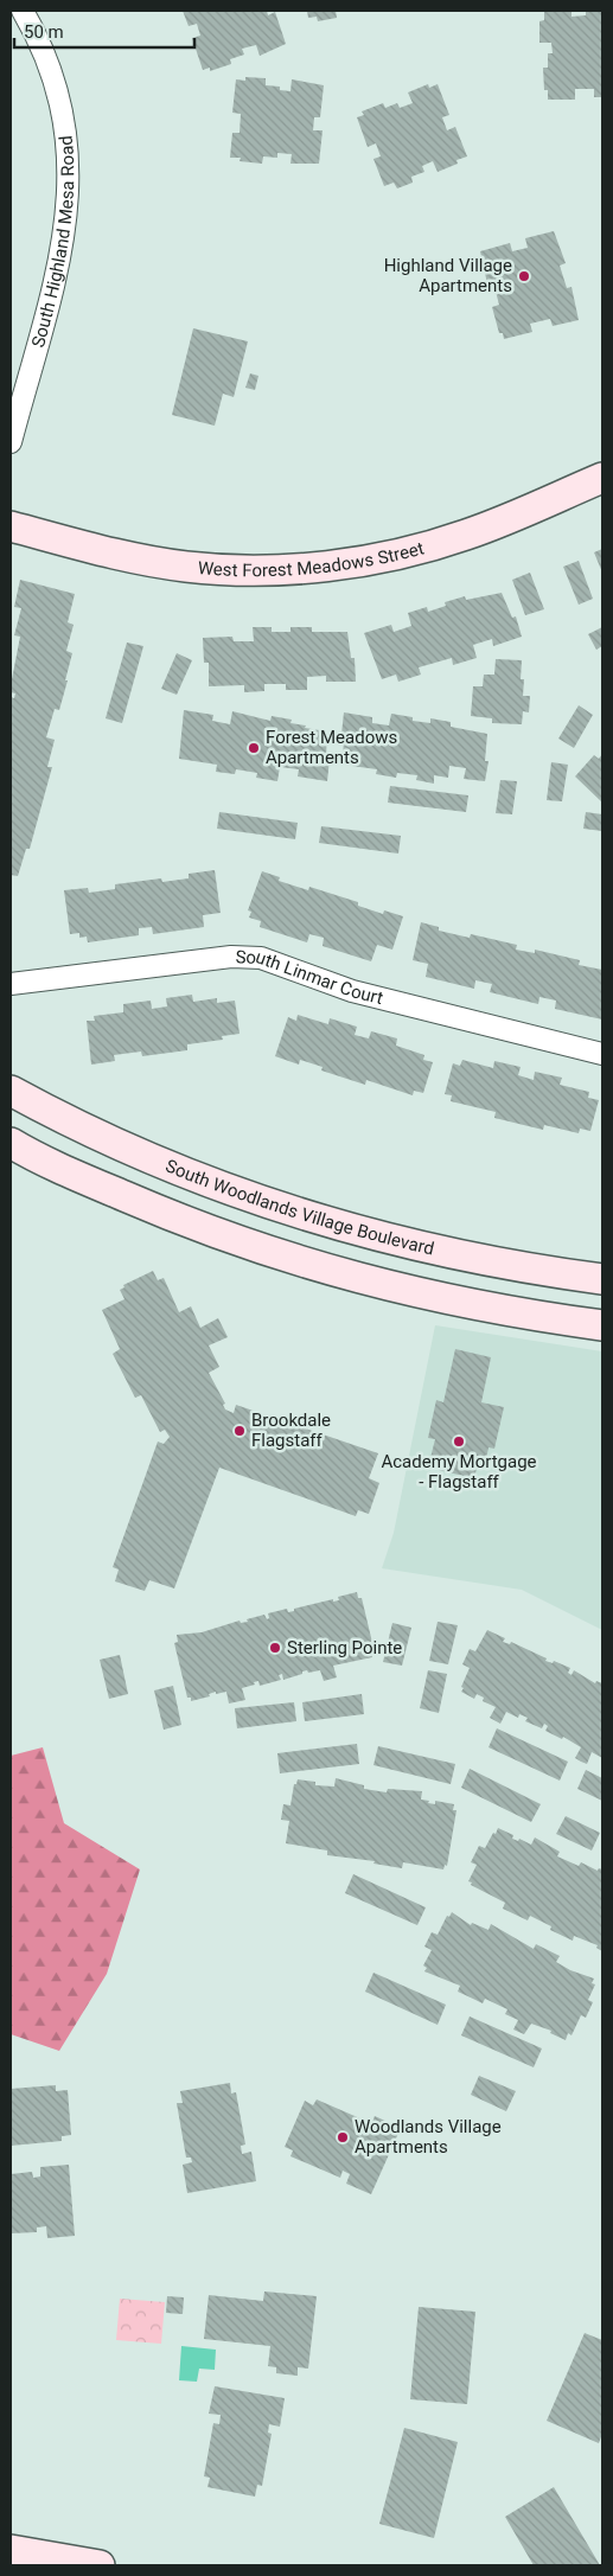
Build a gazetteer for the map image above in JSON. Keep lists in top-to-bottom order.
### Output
{
  "streets": {
    "street": [
      "South Highland Mesa Road",
      "West Forest Meadows Street",
      "South Linmar Court",
      "South Woodlands Village Boulevard"
    ]
  },
  "places": [
    "Highland Village Apartments",
    "Forest Meadows Apartments",
    "Brookdale Flagstaff",
    "Academy Mortgage - Flagstaff",
    "Sterling Pointe",
    "Woodlands Village Apartments"
  ],
  "scale_bar": "50 m"
}
